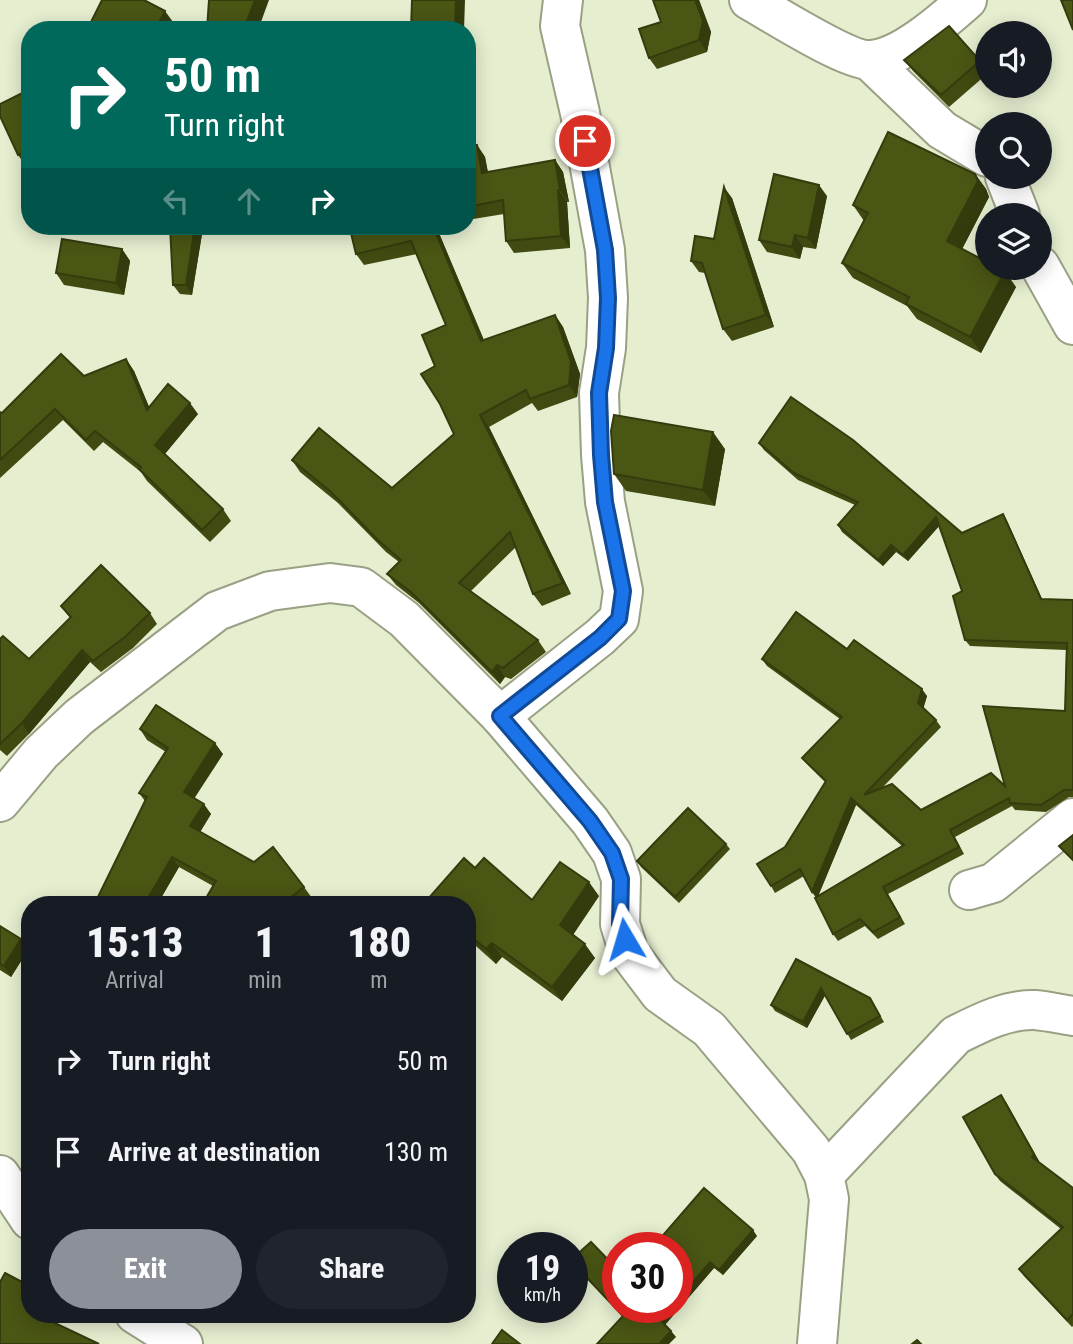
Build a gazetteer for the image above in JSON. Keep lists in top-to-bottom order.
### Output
{
  "page": {
    "turn": ["50 m", "Turn right"],
    "eta": [
      "15:13",
      "Arrival",
      "1",
      "min",
      "180",
      "m"
    ],
    "list": [
      {
        "name": "Turn right",
        "value": "50 m"
      },
      {
        "name": "Arrive at destination",
        "value": "130 m"
      }
    ],
    "buttons": ["Exit", "Share"],
    "speed": "19 km/h",
    "limit": "30"
  }
}
